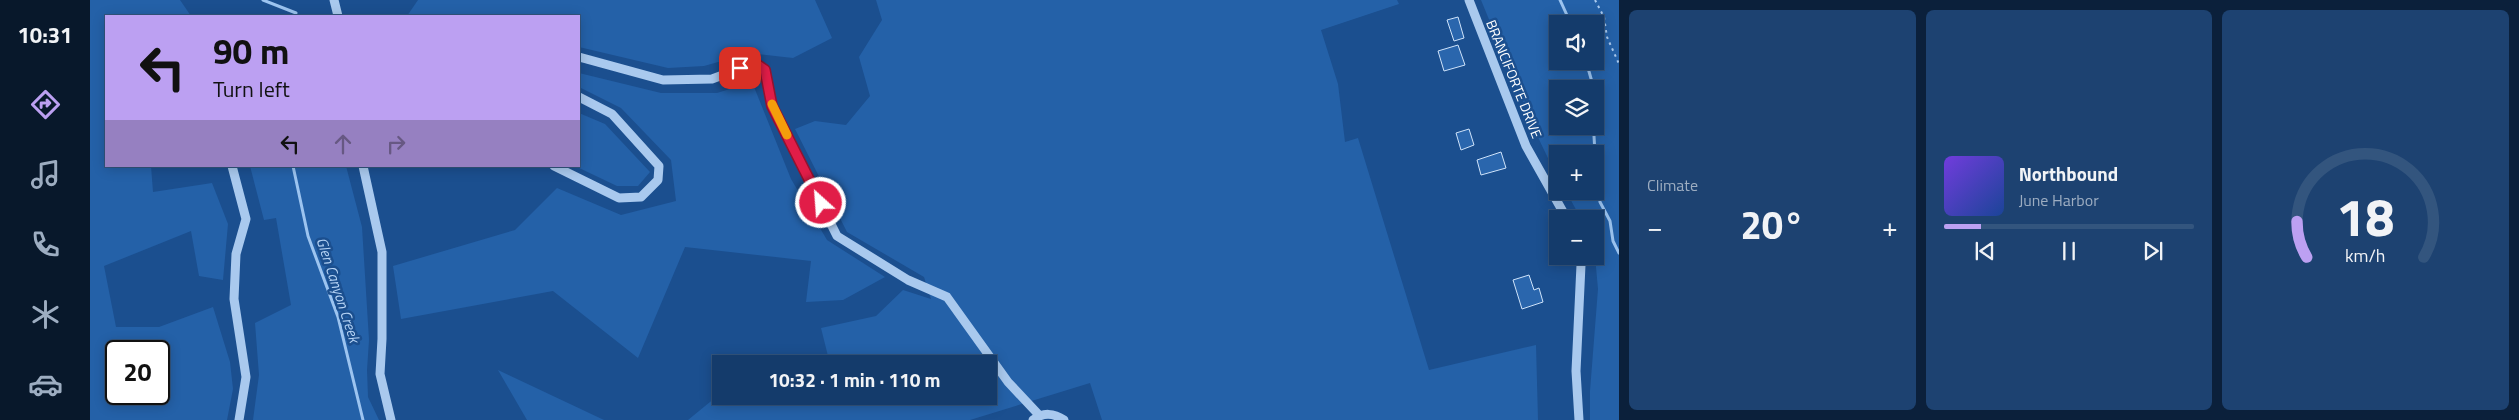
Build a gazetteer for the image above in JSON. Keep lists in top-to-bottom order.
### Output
{
  "streets": {
    "street": ["BRANCIFORTE DRIVE"]
  },
  "water": ["Glen Canyon Creek"],
  "page": {
    "tabs": "10:31",
    "tile": "Climate",
    "map_buttons": ["+", "−"],
    "turn": ["90 m", "Turn left"],
    "song": ["Northbound", "June Harbor"],
    "heat": ["−", "20°", "+"],
    "limit": "20",
    "trip": "10:32 · 1 min · 110 m",
    "gauge": ["18", "km/h"]
  }
}
